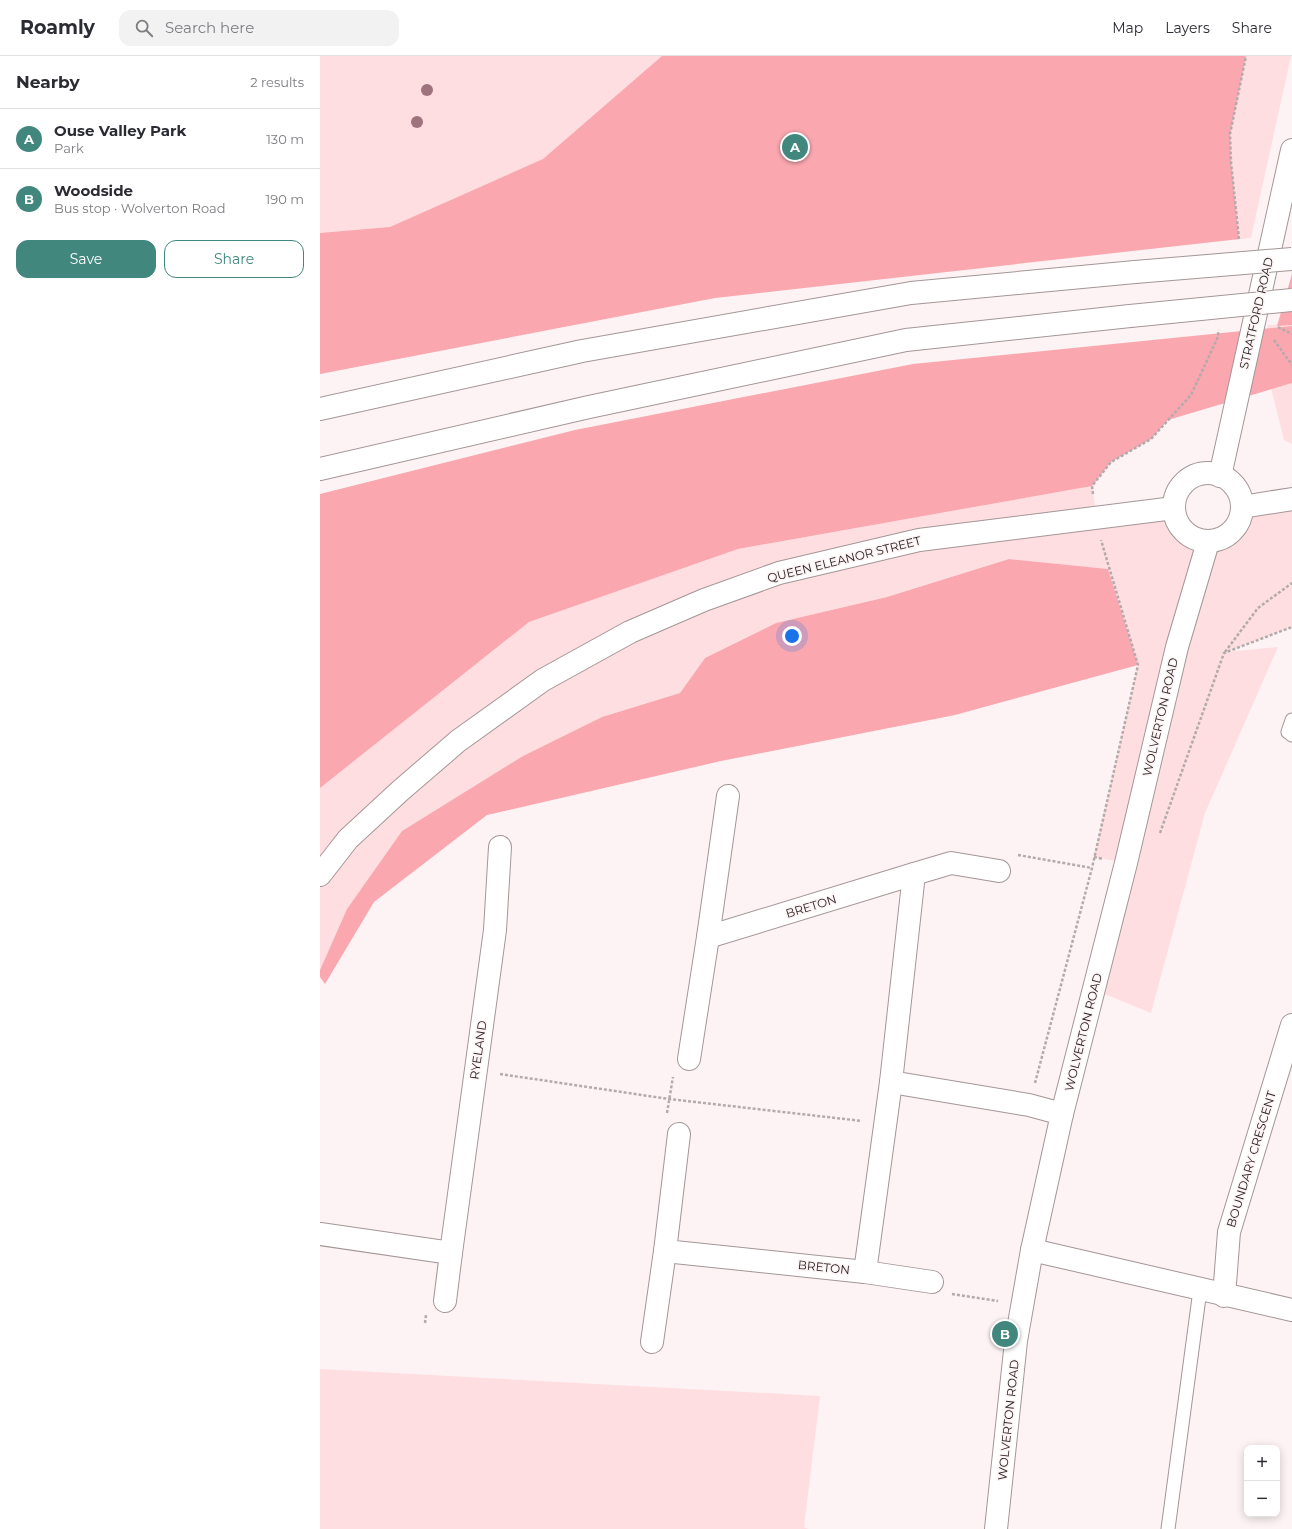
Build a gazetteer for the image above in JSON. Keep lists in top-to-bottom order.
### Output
{
  "streets": {
    "main road": [
      "STRATFORD ROAD",
      "QUEEN ELEANOR STREET",
      "WOLVERTON ROAD",
      "BRETON",
      "RYELAND",
      "BOUNDARY CRESCENT"
    ]
  },
  "crossings": [
    ["STRATFORD ROAD", "QUEEN ELEANOR STREET"],
    ["STRATFORD ROAD", "WOLVERTON ROAD"],
    ["QUEEN ELEANOR STREET", "WOLVERTON ROAD"]
  ],
  "page": {
    "header": "Roamly",
    "search": "Search here",
    "nav": ["Map", "Layers", "Share"],
    "heading": ["Nearby", "2 results"],
    "list": [
      {
        "mark": "A",
        "name": "Ouse Valley Park",
        "note": "Park",
        "value": "130 m"
      },
      {
        "mark": "B",
        "name": "Woodside",
        "note": "Bus stop · Wolverton Road",
        "value": "190 m"
      }
    ],
    "pins": ["A", "B"],
    "buttons": ["Save", "Share"],
    "map_buttons": ["+", "−"]
  }
}
